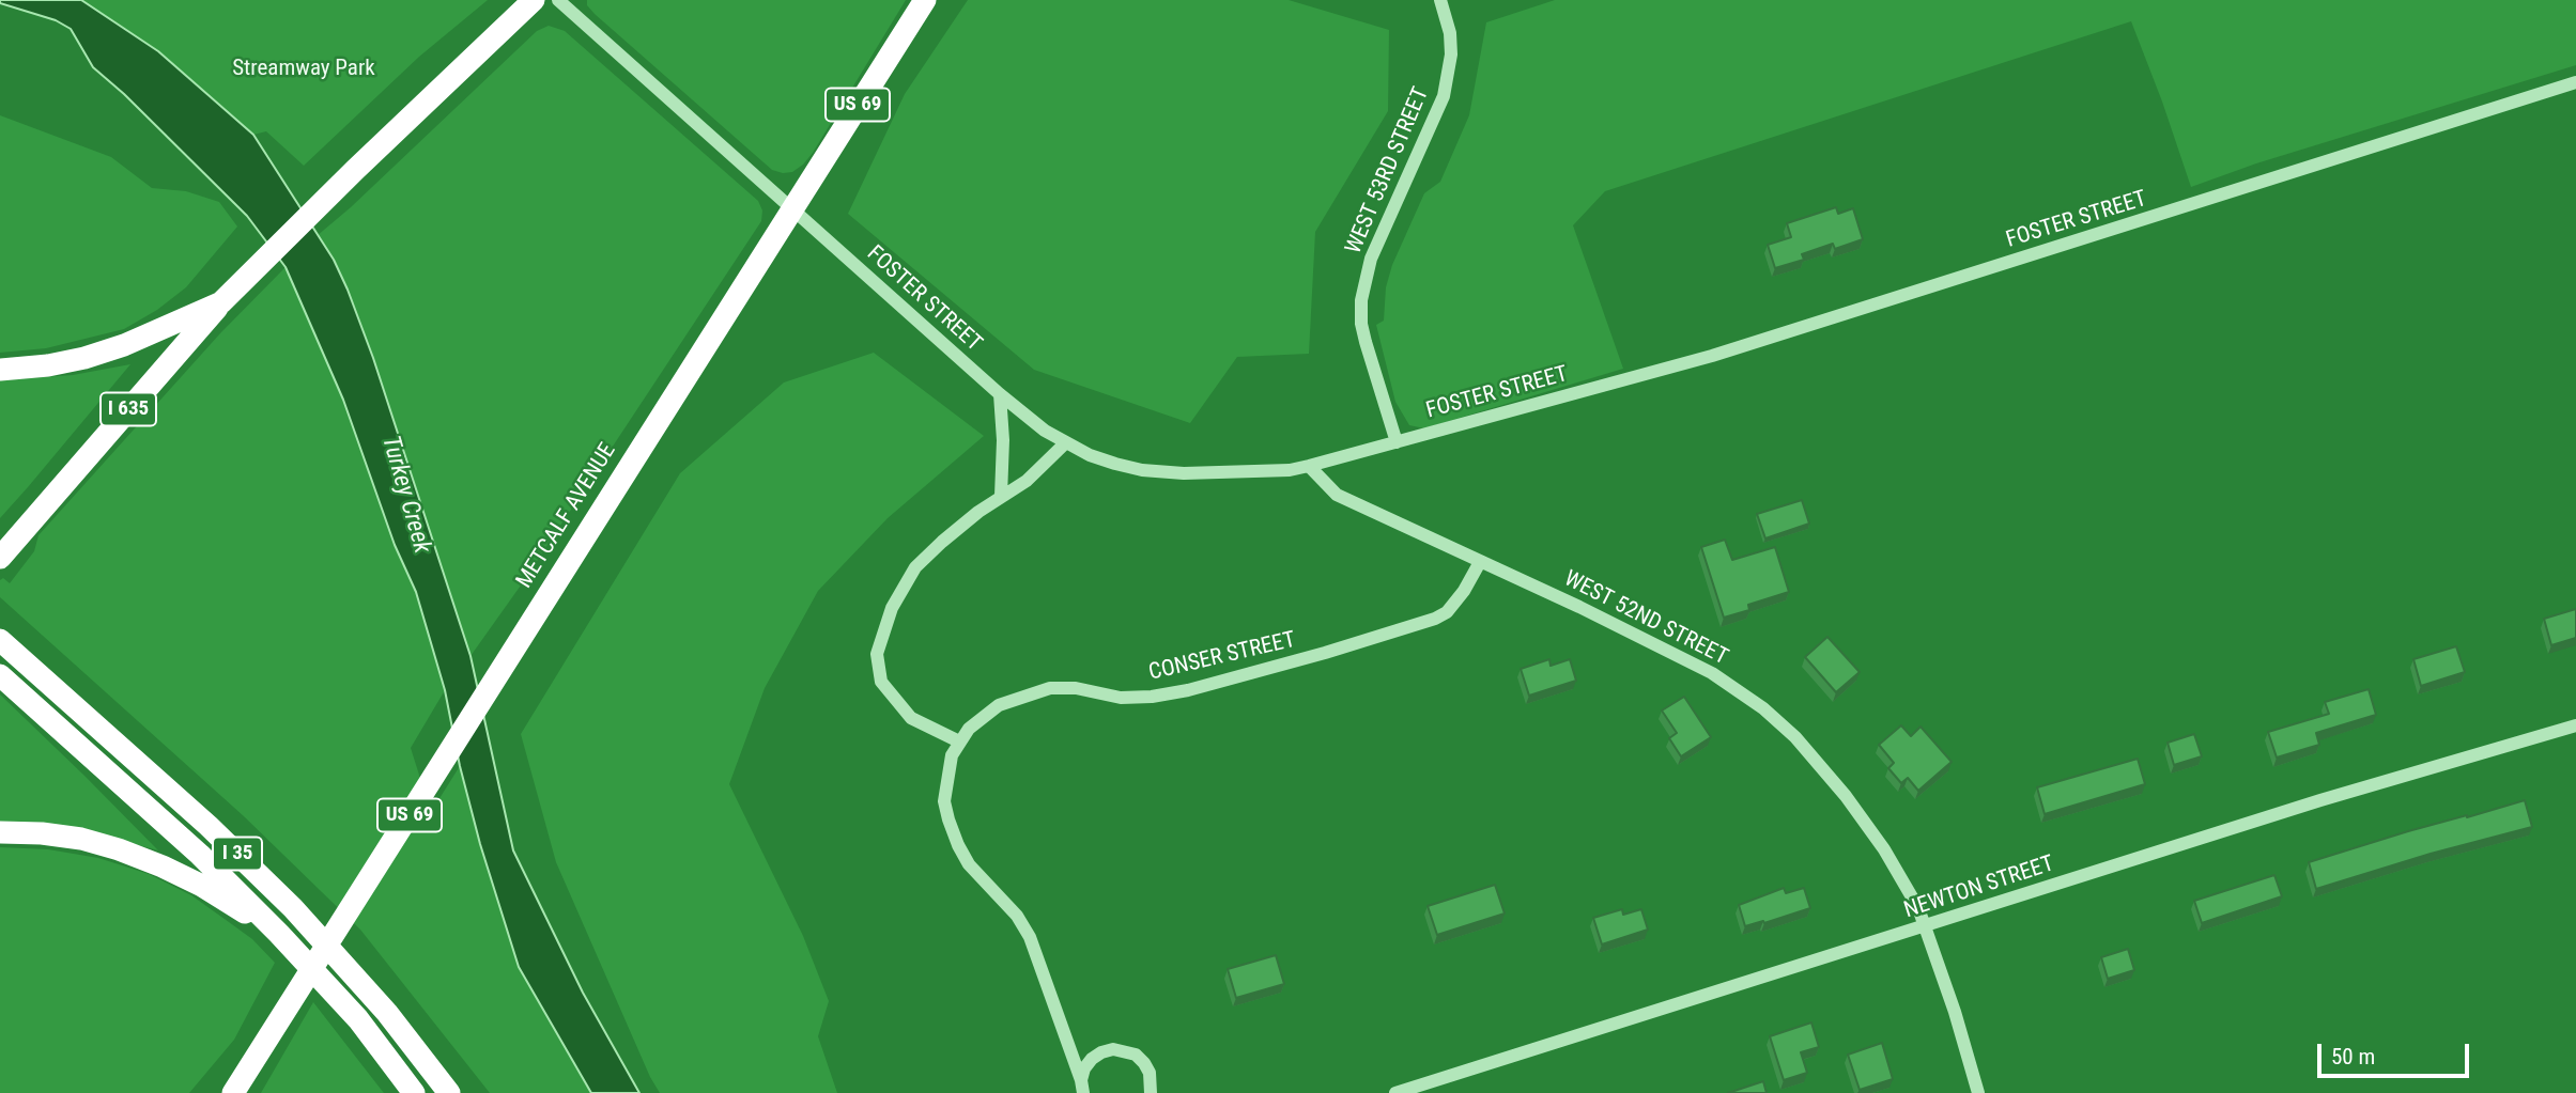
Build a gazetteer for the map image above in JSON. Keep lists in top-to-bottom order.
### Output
{
  "streets": {
    "highway": [
      "US 69",
      "I 635",
      "METCALF AVENUE",
      "I 35"
    ],
    "street": [
      "WEST 53RD STREET",
      "FOSTER STREET",
      "WEST 52ND STREET",
      "CONSER STREET",
      "NEWTON STREET"
    ]
  },
  "crossings": [
    ["US 69", "METCALF AVENUE"],
    ["WEST 53RD STREET", "FOSTER STREET"],
    ["FOSTER STREET", "METCALF AVENUE"],
    ["FOSTER STREET", "WEST 52ND STREET"],
    ["WEST 52ND STREET", "CONSER STREET"],
    ["WEST 52ND STREET", "NEWTON STREET"]
  ],
  "water": ["Turkey Creek"],
  "parks": ["Streamway Park"],
  "scale_bar": "50 m"
}
